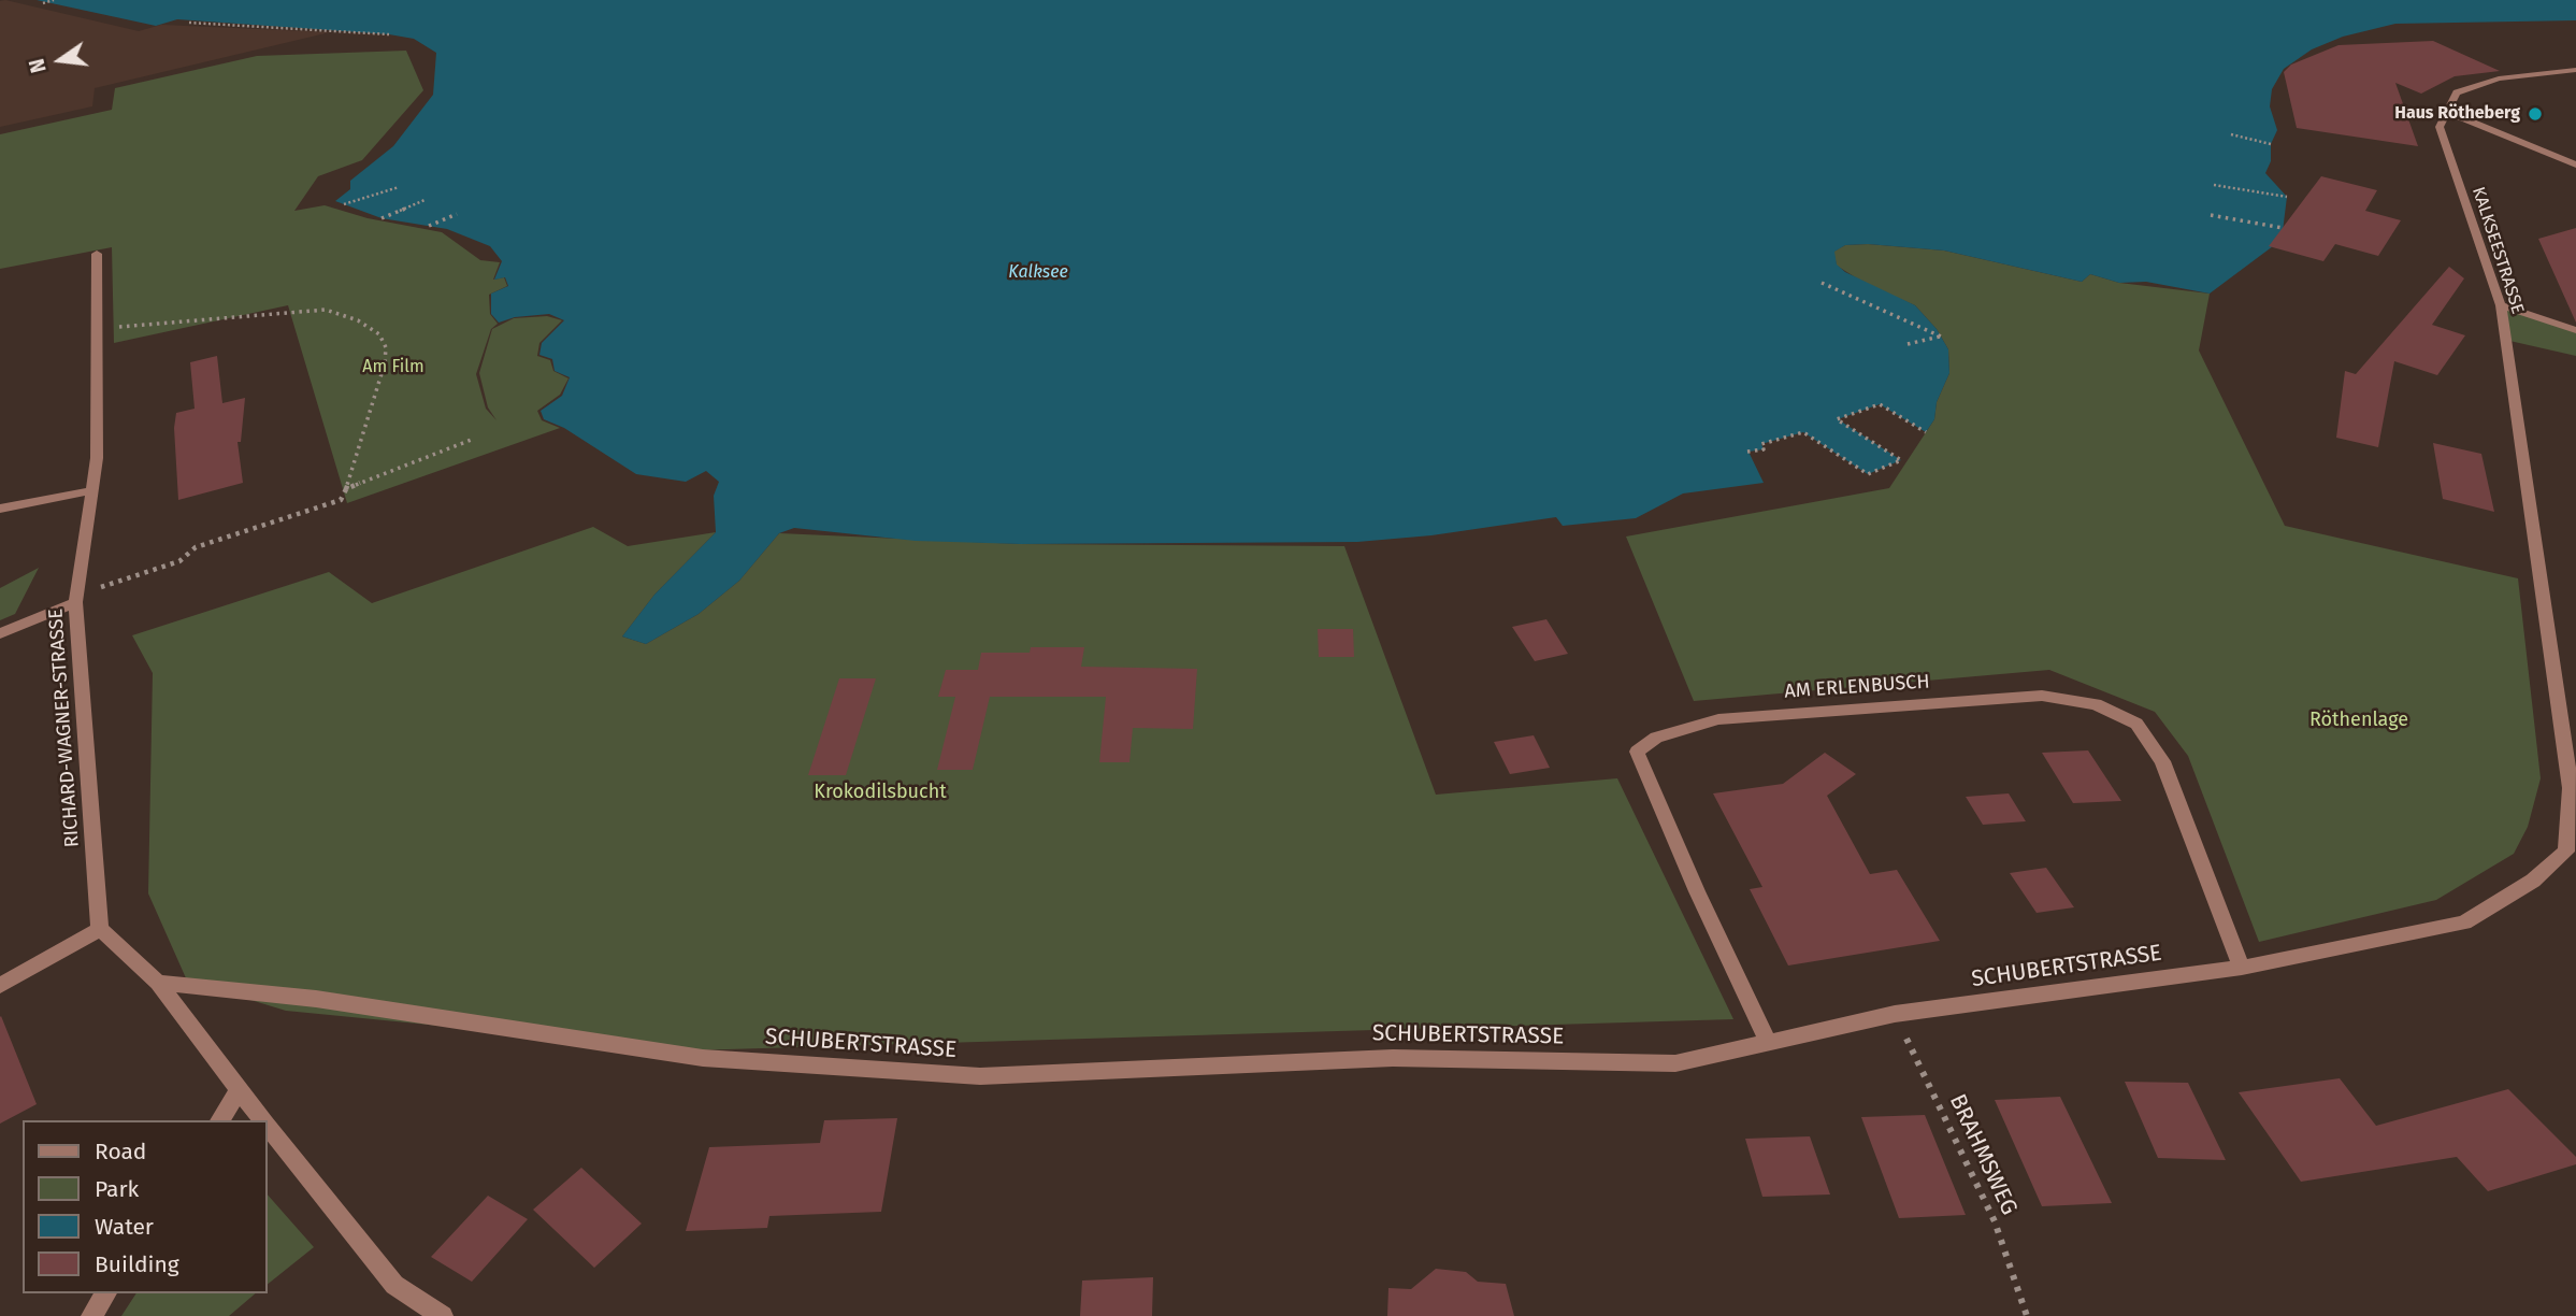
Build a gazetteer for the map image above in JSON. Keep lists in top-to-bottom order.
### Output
{
  "streets": {
    "street": [
      "KALKSEESTRASSE",
      "AM ERLENBUSCH",
      "RICHARD-WAGNER-STRASSE",
      "SCHUBERTSTRASSE"
    ],
    "path": ["BRAHMSWEG"]
  },
  "crossings": [
    ["KALKSEESTRASSE", "SCHUBERTSTRASSE"],
    ["AM ERLENBUSCH", "SCHUBERTSTRASSE"],
    ["SCHUBERTSTRASSE", "BRAHMSWEG"]
  ],
  "water": ["Kalksee"],
  "parks": ["Am Film", "Röthenlage", "Krokodilsbucht"],
  "places": ["Haus Rötheberg"],
  "legend": [
    "Road",
    "Park",
    "Water",
    "Building"
  ],
  "north": "left"
}
